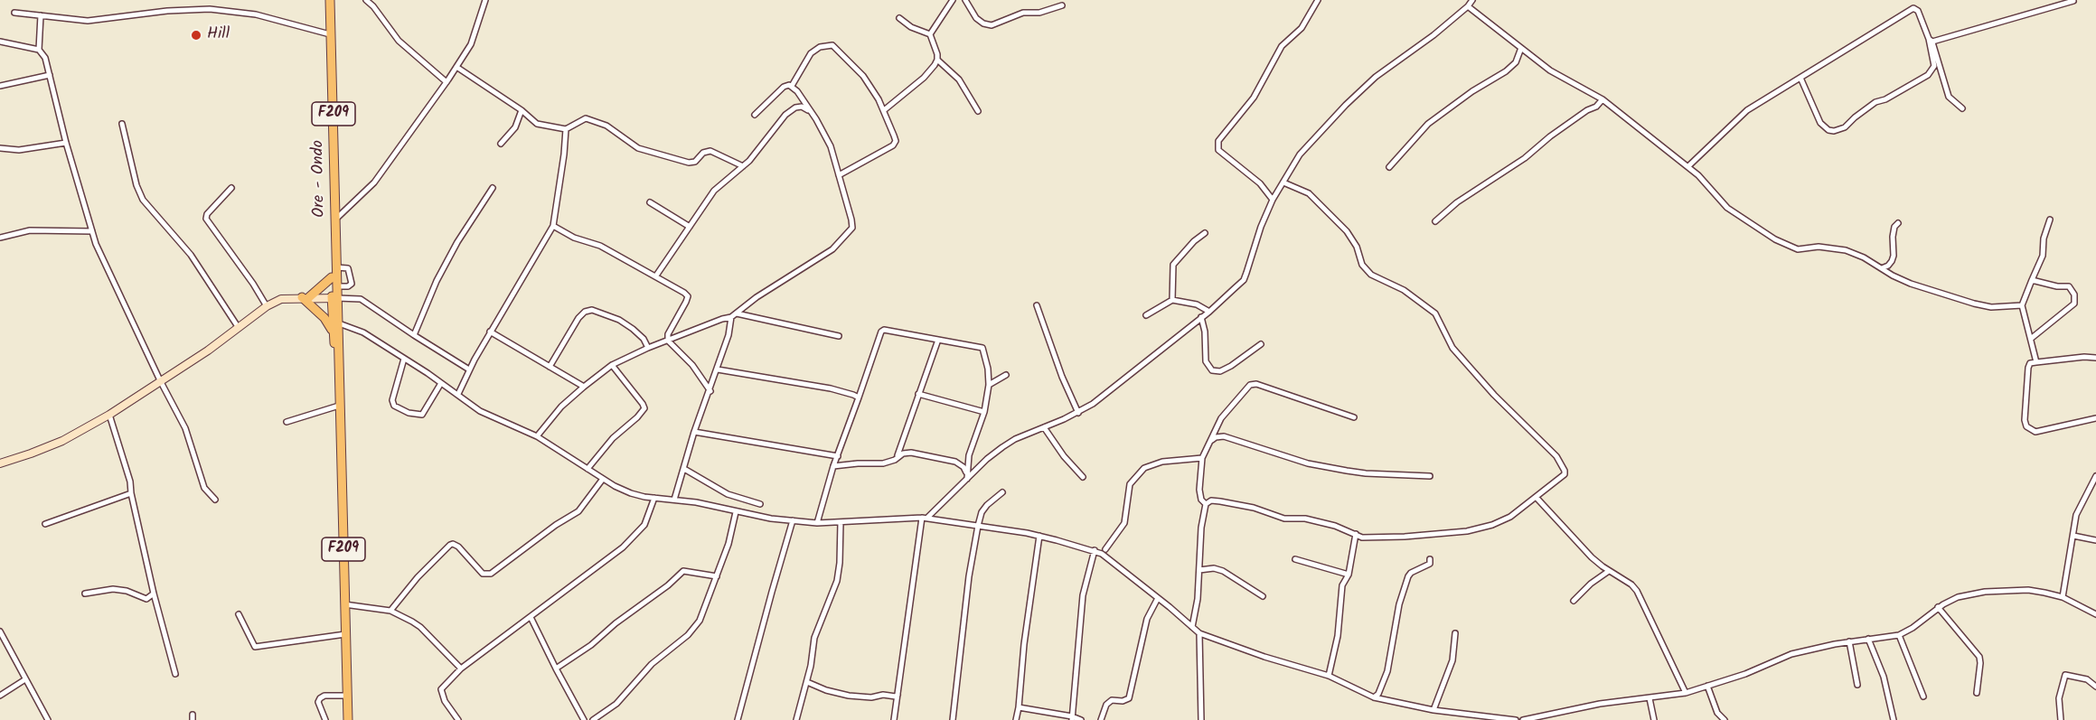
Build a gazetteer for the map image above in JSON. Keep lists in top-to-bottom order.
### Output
{
  "streets": {
    "main road": ["F209", "Ore - Ondo"]
  },
  "crossings": [
    ["F209", "Ore - Ondo"]
  ],
  "places": ["Hill"]
}
